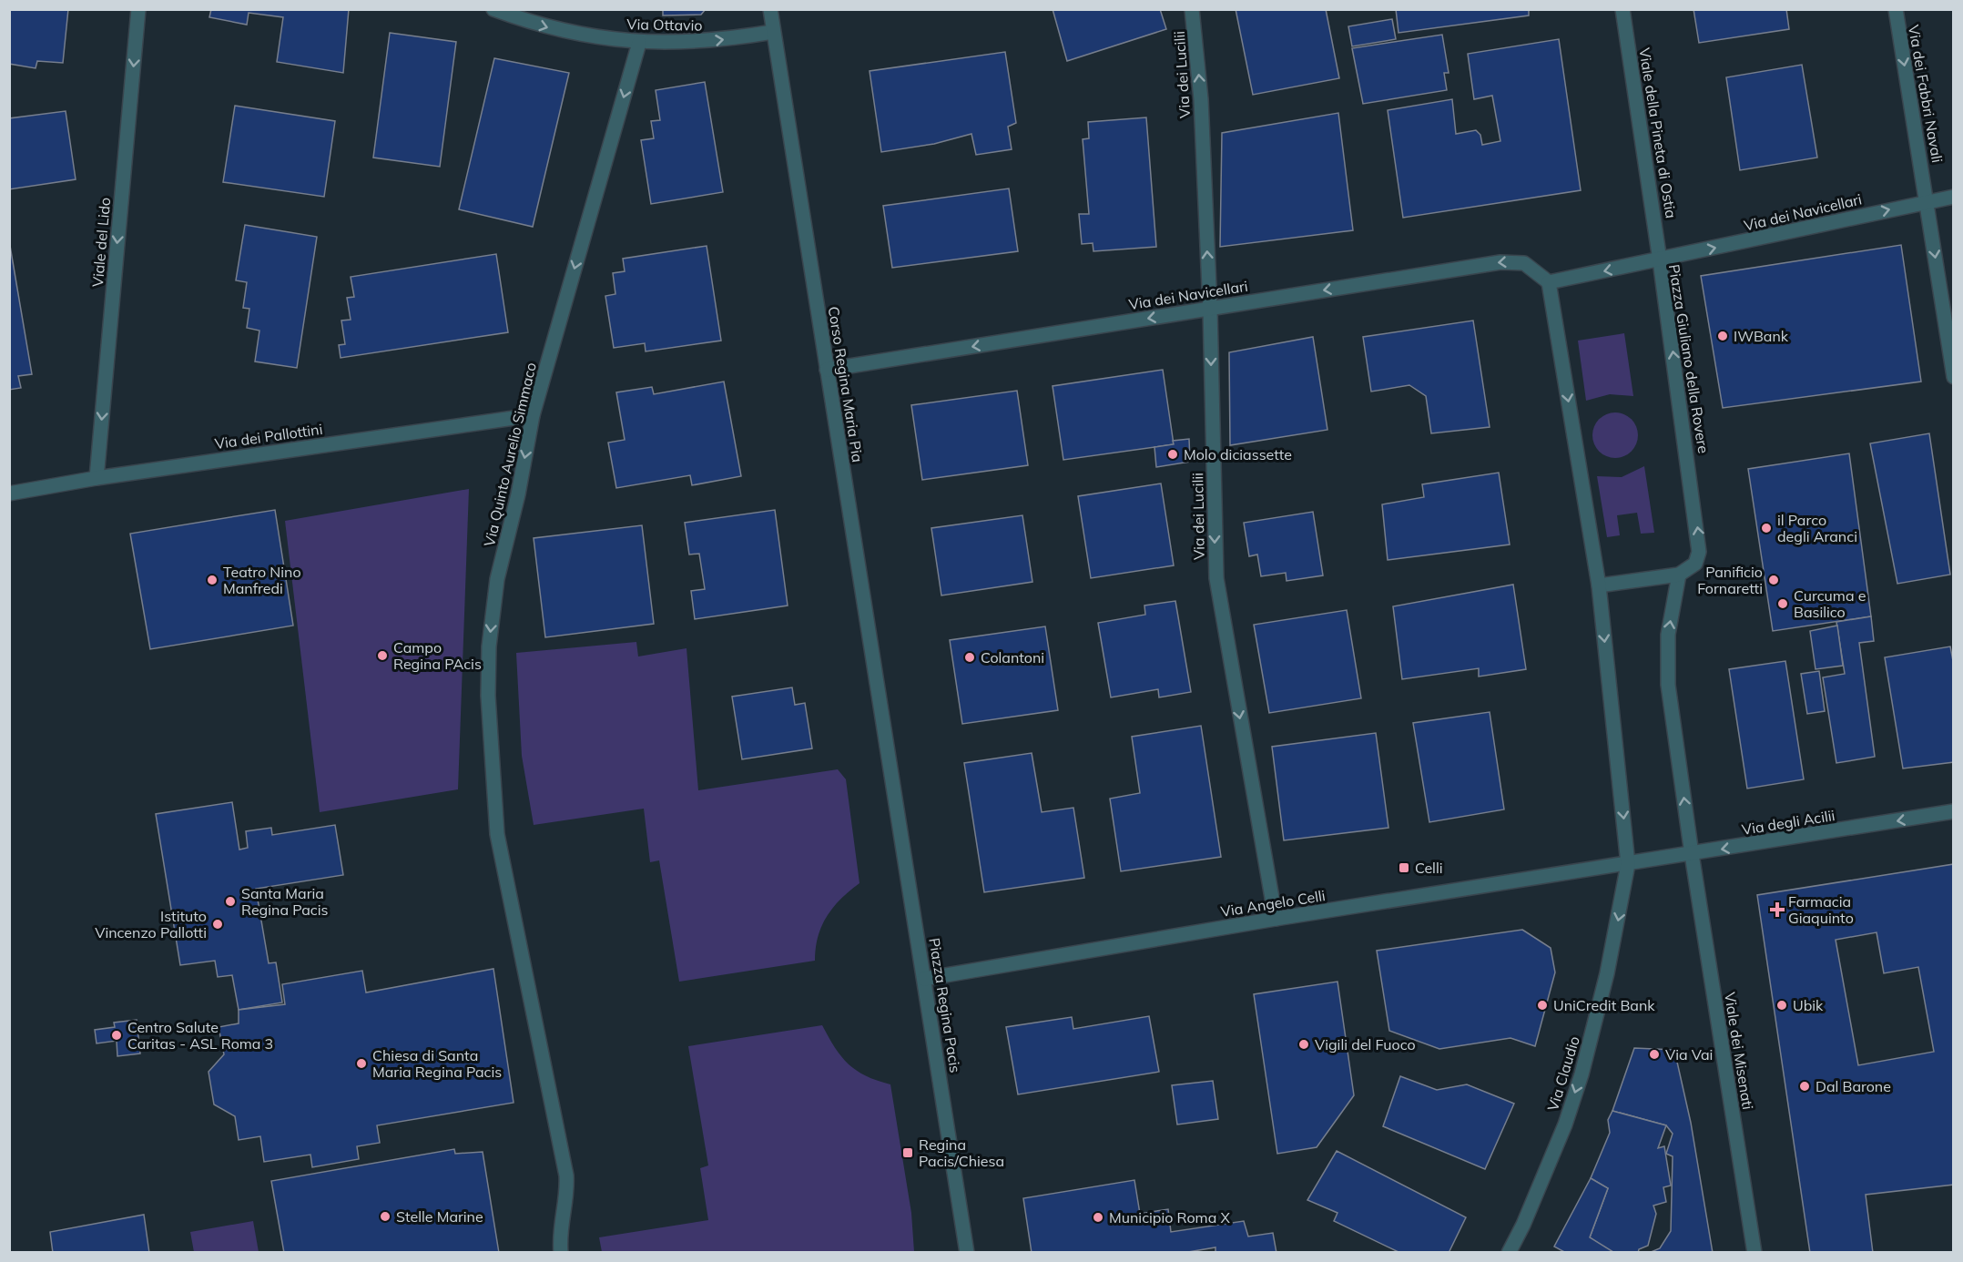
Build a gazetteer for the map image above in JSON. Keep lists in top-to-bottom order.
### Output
{
  "streets": {
    "street": [
      "Via Ottavio",
      "Via dei Lucilii",
      "Via dei Fabbri Navali",
      "Viale della Pineta di Ostia",
      "Via dei Navicellari",
      "Viale del Lido",
      "Piazza Giuliano della Rovere",
      "Corso Regina Maria Pia",
      "Via dei Pallottini",
      "Via Quinto Aurelio Simmaco",
      "Via degli Acilii",
      "Via Angelo Celli",
      "Piazza Regina Pacis",
      "Viale dei Misenati",
      "Via Claudio"
    ]
  },
  "crossings": [
    ["Via Ottavio", "Corso Regina Maria Pia"],
    ["Via Ottavio", "Via Quinto Aurelio Simmaco"],
    ["Via dei Lucilii", "Via dei Navicellari"],
    ["Via dei Lucilii", "Via Angelo Celli"],
    ["Via dei Fabbri Navali", "Via dei Navicellari"],
    ["Viale della Pineta di Ostia", "Via dei Navicellari"],
    ["Viale della Pineta di Ostia", "Piazza Giuliano della Rovere"],
    ["Via dei Navicellari", "Piazza Giuliano della Rovere"],
    ["Via dei Navicellari", "Corso Regina Maria Pia"],
    ["Viale del Lido", "Via dei Pallottini"],
    ["Corso Regina Maria Pia", "Piazza Regina Pacis"],
    ["Via dei Pallottini", "Via Quinto Aurelio Simmaco"],
    ["Via degli Acilii", "Via Angelo Celli"],
    ["Via degli Acilii", "Viale dei Misenati"],
    ["Via degli Acilii", "Via Claudio"],
    ["Via Angelo Celli", "Piazza Regina Pacis"],
    ["Via Angelo Celli", "Via Claudio"]
  ],
  "one_way": [
    "Via Ottavio",
    "Via dei Fabbri Navali",
    "Viale del Lido",
    "Via Quinto Aurelio Simmaco",
    "Via degli Acilii",
    "Via Claudio"
  ],
  "places": {
    "other": [
      "IWBank",
      "Molo diciassette",
      "il Parco degli Aranci",
      "Teatro Nino Manfredi",
      "Panificio Fornaretti",
      "Curcuma e Basilico",
      "Campo Regina PAcis",
      "Colantoni",
      "Santa Maria Regina Pacis",
      "Istituto Vincenzo Pallotti",
      "UniCredit Bank",
      "Ubik",
      "Centro Salute Caritas - ASL Roma 3",
      "Vigili del Fuoco",
      "Via Vai",
      "Chiesa di Santa Maria Regina Pacis",
      "Dal Barone",
      "Stelle Marine",
      "Municipio Roma X"
    ],
    "transit": ["Celli", "Regina Pacis/Chiesa"],
    "health": ["Farmacia Giaquinto"]
  }
}
